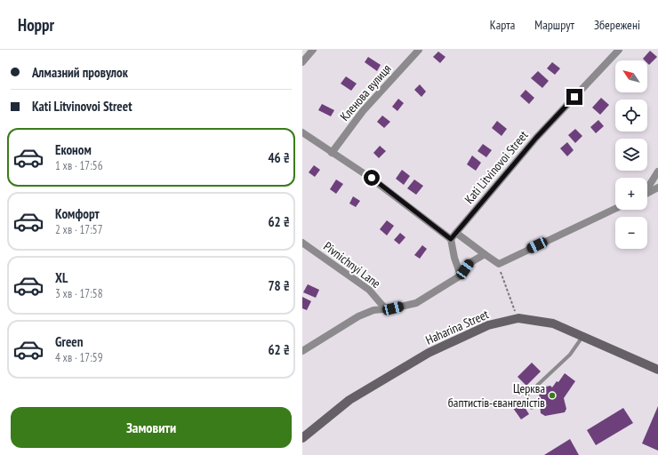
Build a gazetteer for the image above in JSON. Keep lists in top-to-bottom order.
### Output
{
  "streets": {
    "main road": ["Haharina Street"],
    "street": ["Кленова вулиця", "Kati Litvinovoi Street", "Pivnichnyi Lane"]
  },
  "places": ["Церква баптистів-євангелістів"],
  "north": "top left",
  "page": {
    "header": "Hoppr",
    "nav": ["Карта", "Маршрут", "Збережені"],
    "banner": ["Алмазний провулок", "Kati Litvinovoi Street"],
    "map_buttons": ["+", "−"],
    "list": [
      {
        "name": "Економ",
        "note": "1 хв · 17:56",
        "value": "46 ₴"
      },
      {
        "name": "Комфорт",
        "note": "2 хв · 17:57",
        "value": "62 ₴"
      },
      {
        "name": "XL",
        "note": "3 хв · 17:58",
        "value": "78 ₴"
      },
      {
        "name": "Green",
        "note": "4 хв · 17:59",
        "value": "62 ₴"
      }
    ],
    "buttons": "Замовити"
  }
}
